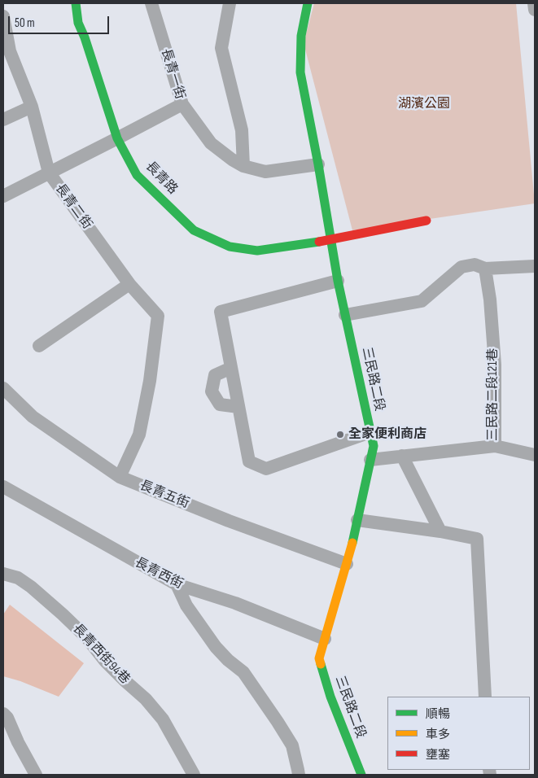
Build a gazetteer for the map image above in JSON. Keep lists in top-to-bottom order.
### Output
{
  "streets": {
    "street": [
      "長青一街",
      "長青路",
      "長青二街",
      "三民路二段",
      "三民路二段121巷",
      "長青五街",
      "長青西街",
      "長青西街94巷"
    ]
  },
  "crossings": [
    ["長青一街", "三民路二段"],
    ["長青路", "三民路二段"],
    ["長青二街", "長青五街"],
    ["三民路二段", "三民路二段121巷"],
    ["三民路二段", "長青五街"],
    ["三民路二段", "長青西街"]
  ],
  "parks": ["湖濱公園"],
  "places": ["全家便利商店"],
  "legend": ["順暢", "車多", "壅塞"],
  "scale_bar": "50 m"
}
